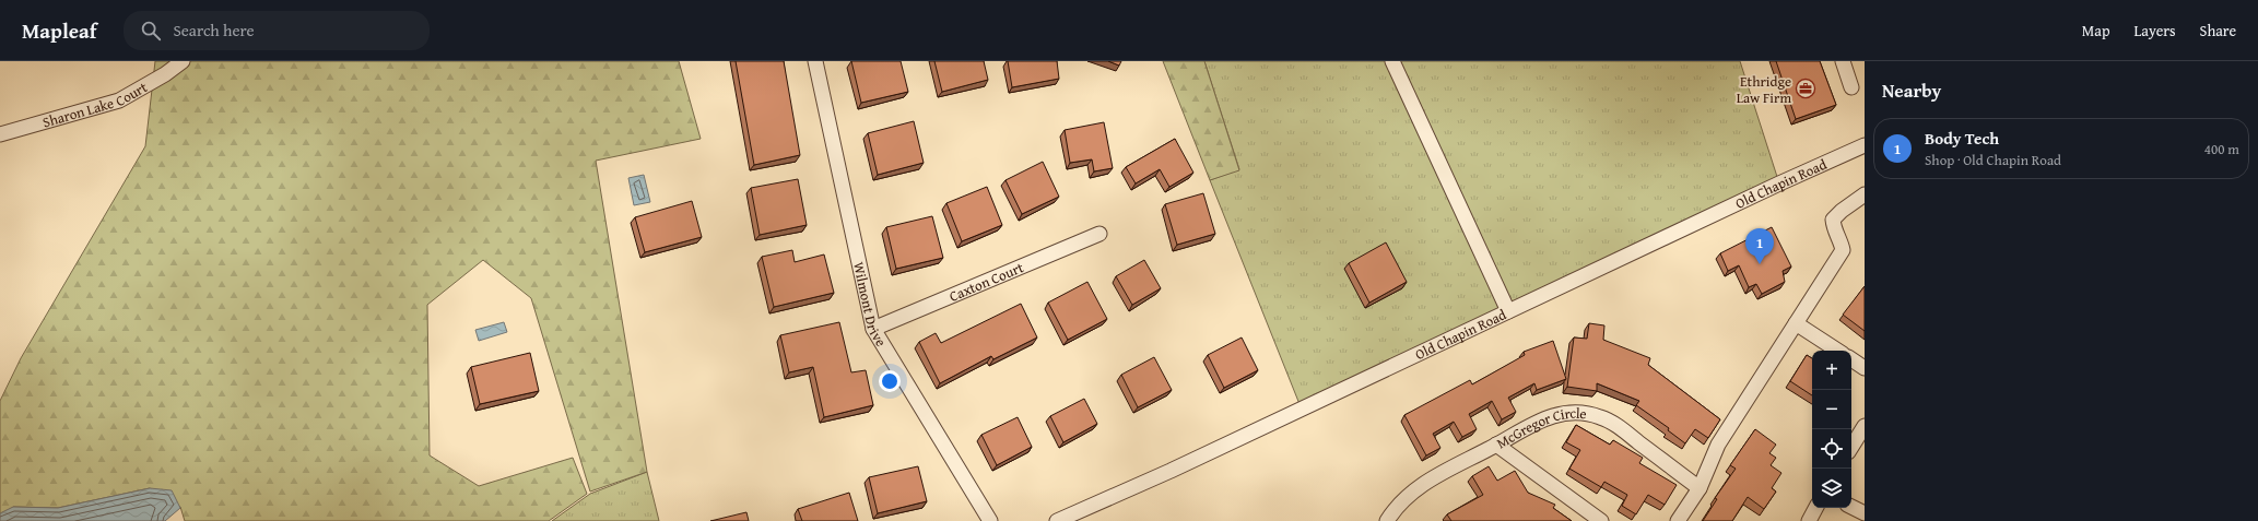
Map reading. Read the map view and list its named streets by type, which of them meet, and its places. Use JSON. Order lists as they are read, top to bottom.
{
  "streets": {
    "street": [
      "Sharon Lake Court",
      "Old Chapin Road",
      "Caxton Court",
      "Wilmont Drive",
      "McGregor Circle"
    ]
  },
  "crossings": [
    ["Caxton Court", "Wilmont Drive"]
  ],
  "places": {
    "office": ["Ethridge Law Firm"]
  },
  "page": {
    "header": "Mapleaf",
    "search": "Search here",
    "nav": ["Map", "Layers", "Share"],
    "heading": "Nearby",
    "list": [
      {
        "mark": "1",
        "name": "Body Tech",
        "note": "Shop · Old Chapin Road",
        "value": "400 m"
      }
    ],
    "pins": "1",
    "map_buttons": ["+", "−"]
  }
}
